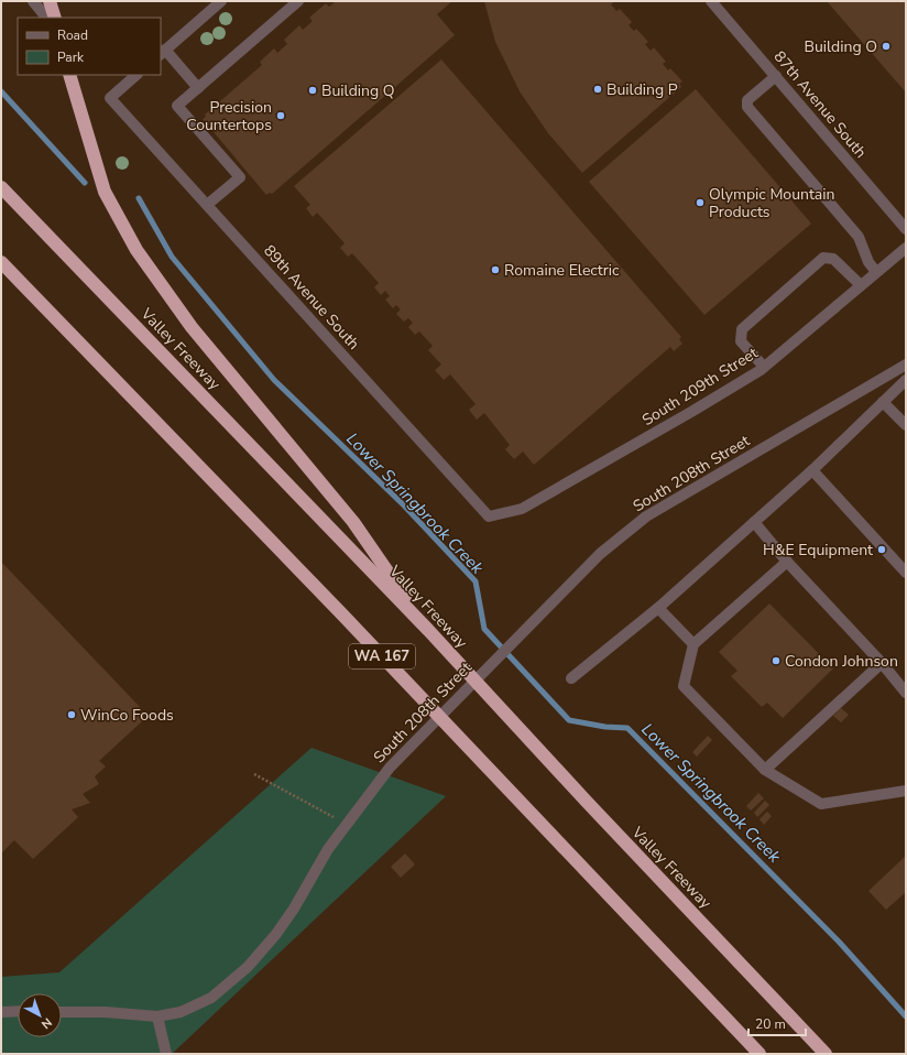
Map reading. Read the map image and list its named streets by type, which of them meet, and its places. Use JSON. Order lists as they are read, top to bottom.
{
  "streets": {
    "highway": ["Valley Freeway", "WA 167"],
    "street": [
      "87th Avenue South",
      "89th Avenue South",
      "South 209th Street",
      "South 208th Street"
    ]
  },
  "crossings": [
    ["89th Avenue South", "South 209th Street"]
  ],
  "water": ["Lower Springbrook Creek"],
  "places": [
    "Building O",
    "Building P",
    "Building Q",
    "Precision Countertops",
    "Olympic Mountain Products",
    "Romaine Electric",
    "H&E Equipment",
    "Condon Johnson",
    "WinCo Foods"
  ],
  "legend": ["Road", "Park"],
  "scale_bar": "20 m",
  "north": "bottom right"
}
